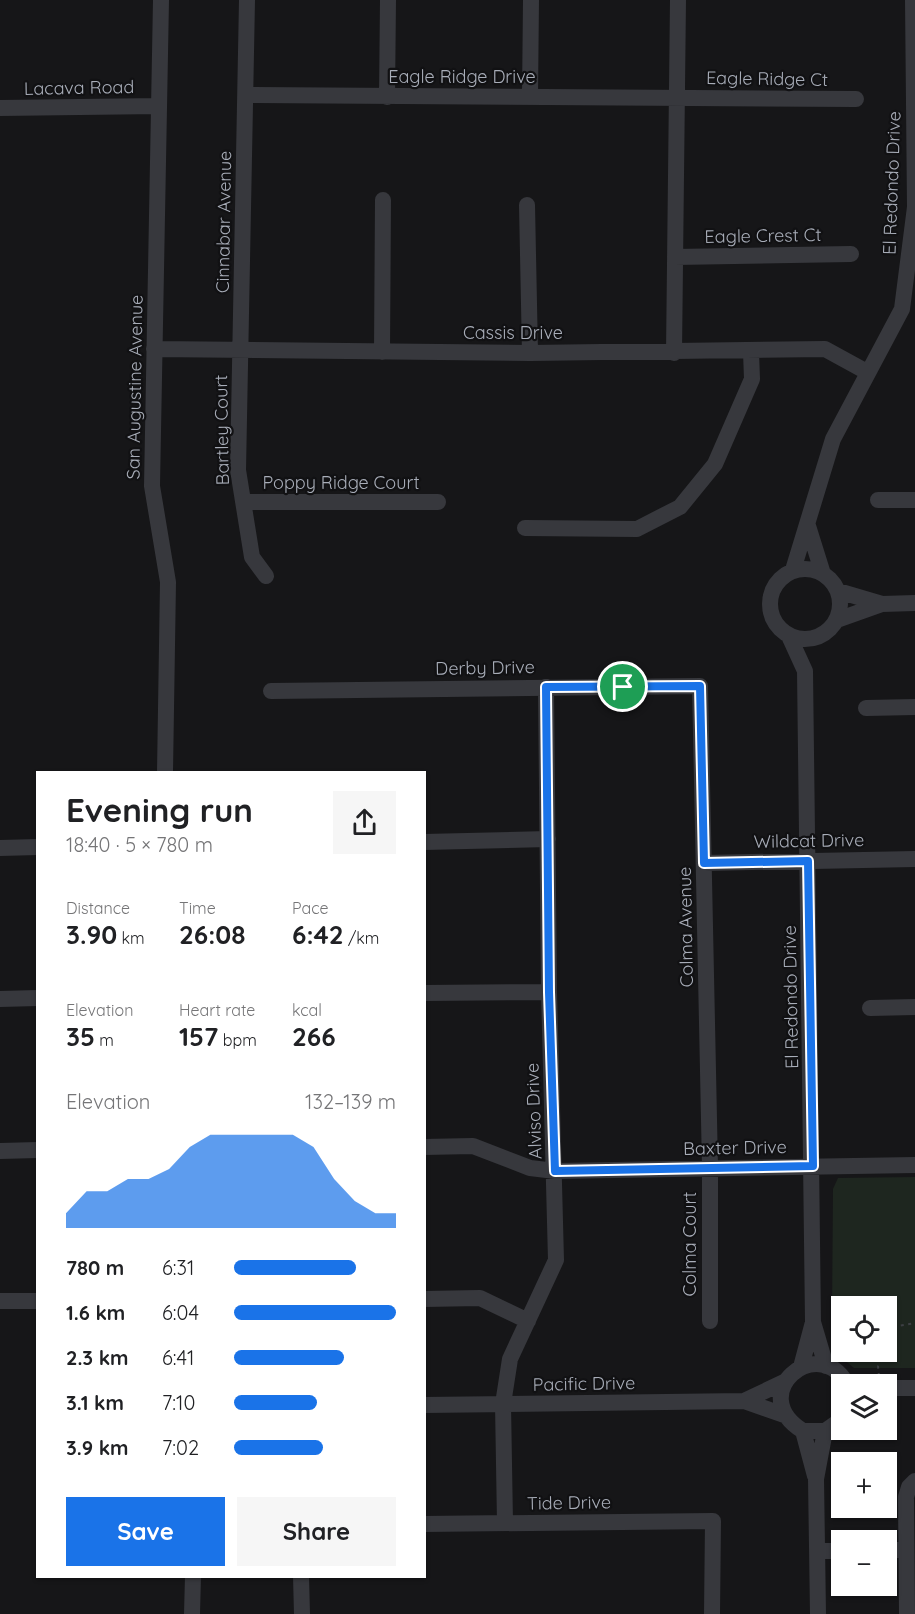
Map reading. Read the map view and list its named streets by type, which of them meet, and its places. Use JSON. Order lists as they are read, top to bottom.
{
  "streets": {
    "street": [
      "Eagle Ridge Drive",
      "Eagle Ridge Ct",
      "Lacava Road",
      "El Redondo Drive",
      "Cinnabar Avenue",
      "Eagle Crest Ct",
      "Cassis Drive",
      "San Augustine Avenue",
      "Bartley Court",
      "Poppy Ridge Court",
      "Derby Drive",
      "Wildcat Drive",
      "Colma Avenue",
      "Alviso Drive",
      "Baxter Drive",
      "Colma Court",
      "Pacific Drive",
      "Tide Drive"
    ]
  },
  "crossings": [
    ["Eagle Ridge Drive", "Eagle Ridge Ct"],
    ["Eagle Ridge Drive", "Cinnabar Avenue"],
    ["Lacava Road", "San Augustine Avenue"],
    ["El Redondo Drive", "Cassis Drive"],
    ["El Redondo Drive", "Wildcat Drive"],
    ["El Redondo Drive", "Baxter Drive"],
    ["El Redondo Drive", "Pacific Drive"],
    ["Cinnabar Avenue", "Cassis Drive"],
    ["Cinnabar Avenue", "Bartley Court"],
    ["Cassis Drive", "San Augustine Avenue"],
    ["Cassis Drive", "Bartley Court"],
    ["Bartley Court", "Poppy Ridge Court"],
    ["Derby Drive", "Colma Avenue"],
    ["Derby Drive", "Alviso Drive"],
    ["Wildcat Drive", "Colma Avenue"],
    ["Colma Avenue", "Baxter Drive"],
    ["Colma Avenue", "Colma Court"],
    ["Alviso Drive", "Baxter Drive"],
    ["Alviso Drive", "Pacific Drive"],
    ["Alviso Drive", "Tide Drive"],
    ["Baxter Drive", "Colma Court"]
  ],
  "page": {
    "heading": ["Evening run", "18:40 · 5 × 780 m"],
    "stats": [
      ["Distance", "3.90 km"],
      ["Time", "26:08"],
      ["Pace", "6:42 /km"],
      ["Elevation", "35 m"],
      ["Heart rate", "157 bpm"],
      ["kcal", "266"]
    ],
    "chart": ["Elevation", "132–139 m"],
    "list": [
      {
        "name": "780 m",
        "note": "6:31"
      },
      {
        "name": "1.6 km",
        "note": "6:04"
      },
      {
        "name": "2.3 km",
        "note": "6:41"
      },
      {
        "name": "3.1 km",
        "note": "7:10"
      },
      {
        "name": "3.9 km",
        "note": "7:02"
      }
    ],
    "map_buttons": ["+", "−"],
    "buttons": ["Save", "Share"]
  }
}
